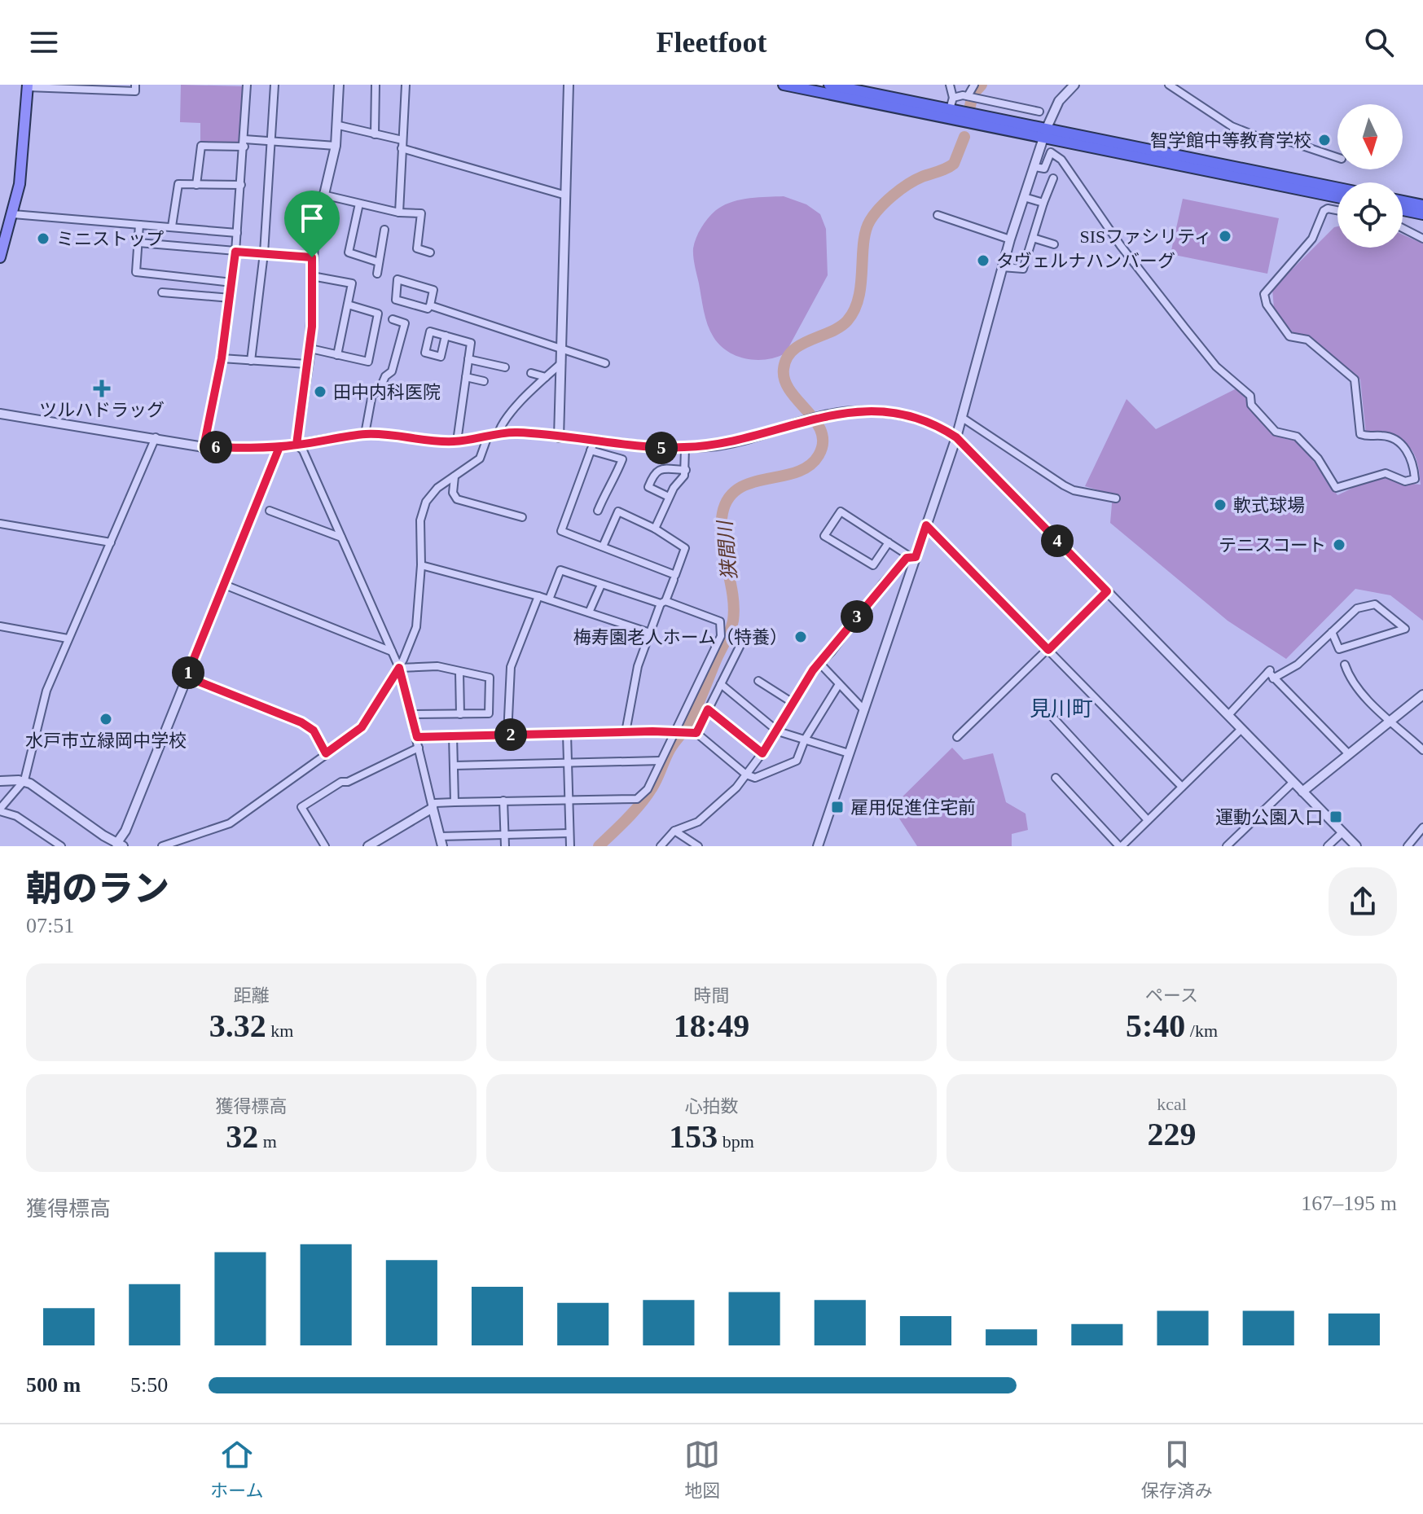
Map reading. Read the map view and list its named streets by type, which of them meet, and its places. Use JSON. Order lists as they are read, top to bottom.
{
  "districts": ["見川町"],
  "water": ["狭間川"],
  "places": {
    "other": [
      "智学館中等教育学校",
      "SISファシリティ",
      "ミニストップ",
      "タヴェルナハンバーグ",
      "田中内科医院",
      "軟式球場",
      "テニスコート",
      "梅寿園老人ホーム（特養）",
      "水戸市立緑岡中学校"
    ],
    "health": ["ツルハドラッグ"],
    "transit": ["雇用促進住宅前", "運動公園入口"]
  },
  "north": "bottom",
  "page": {
    "header": "Fleetfoot",
    "pins": [
      "6",
      "5",
      "4",
      "3",
      "1",
      "2"
    ],
    "heading": ["朝のラン", "07:51"],
    "stats": [
      ["距離", "3.32 km"],
      ["時間", "18:49"],
      ["ペース", "5:40 /km"],
      ["獲得標高", "32 m"],
      ["心拍数", "153 bpm"],
      ["kcal", "229"]
    ],
    "chart": ["獲得標高", "167–195 m"],
    "list": [
      {
        "name": "500 m",
        "note": "5:50"
      }
    ],
    "tabs": ["ホーム", "地図", "保存済み"]
  }
}
